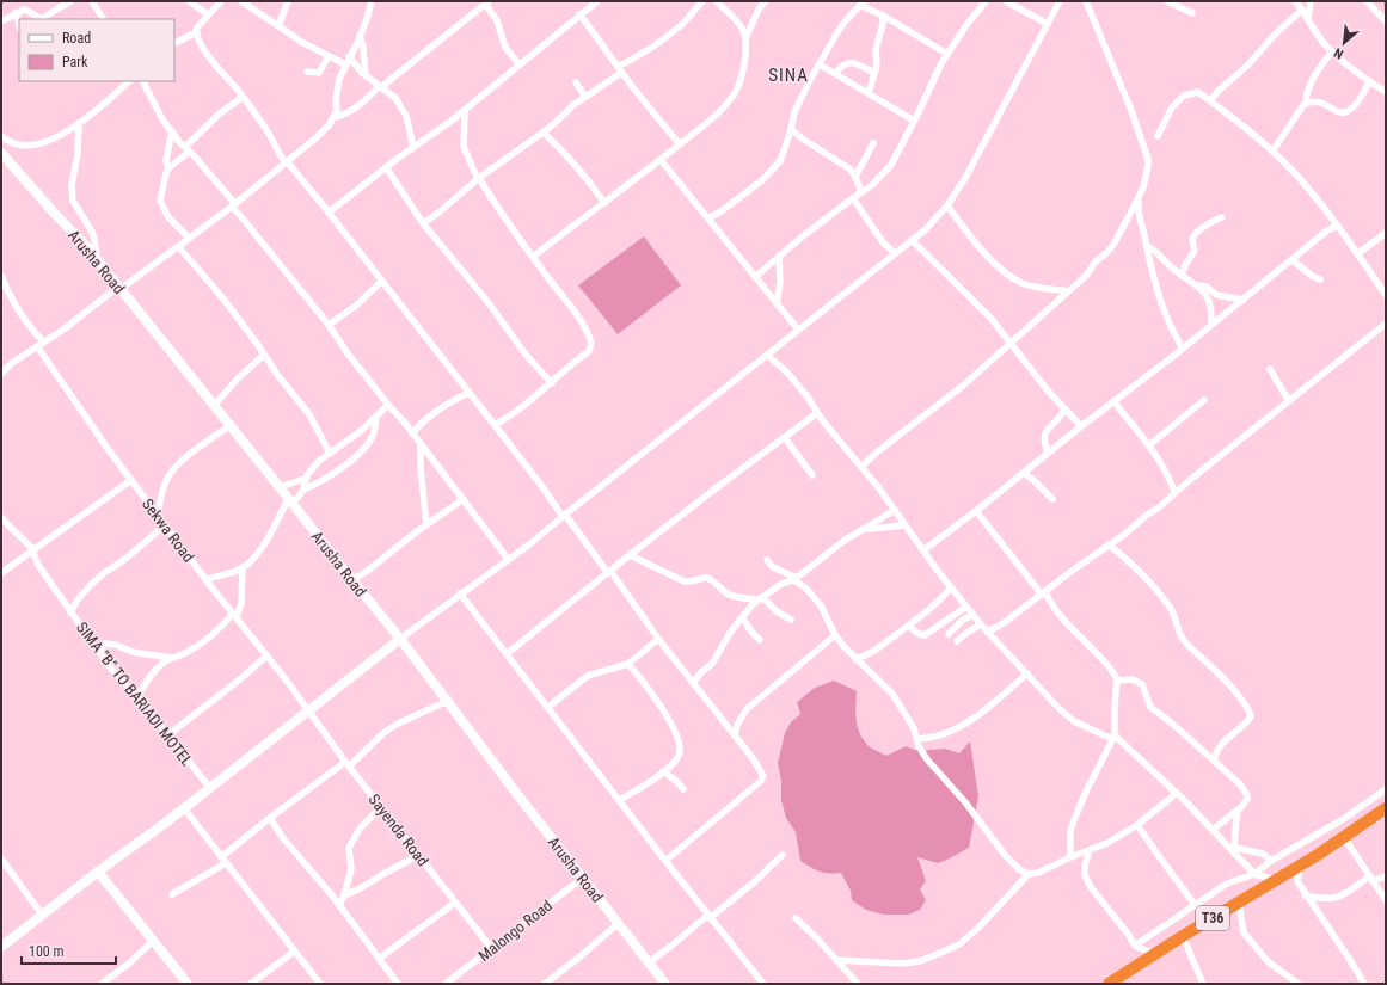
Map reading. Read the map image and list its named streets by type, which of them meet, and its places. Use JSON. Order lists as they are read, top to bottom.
{
  "streets": {
    "highway": ["T36"],
    "main road": ["Arusha Road"],
    "street": [
      "Sekwa Road",
      "SIMA \"B\" TO BARIADI MOTEL",
      "Sayenda Road",
      "Malongo Road"
    ]
  },
  "crossings": [
    ["Arusha Road", "Sekwa Road"],
    ["Arusha Road", "Malongo Road"],
    ["Sekwa Road", "Sayenda Road"],
    ["Sayenda Road", "Malongo Road"]
  ],
  "districts": ["SINA"],
  "legend": ["Road", "Park"],
  "scale_bar": "100 m",
  "north": "bottom left"
}
